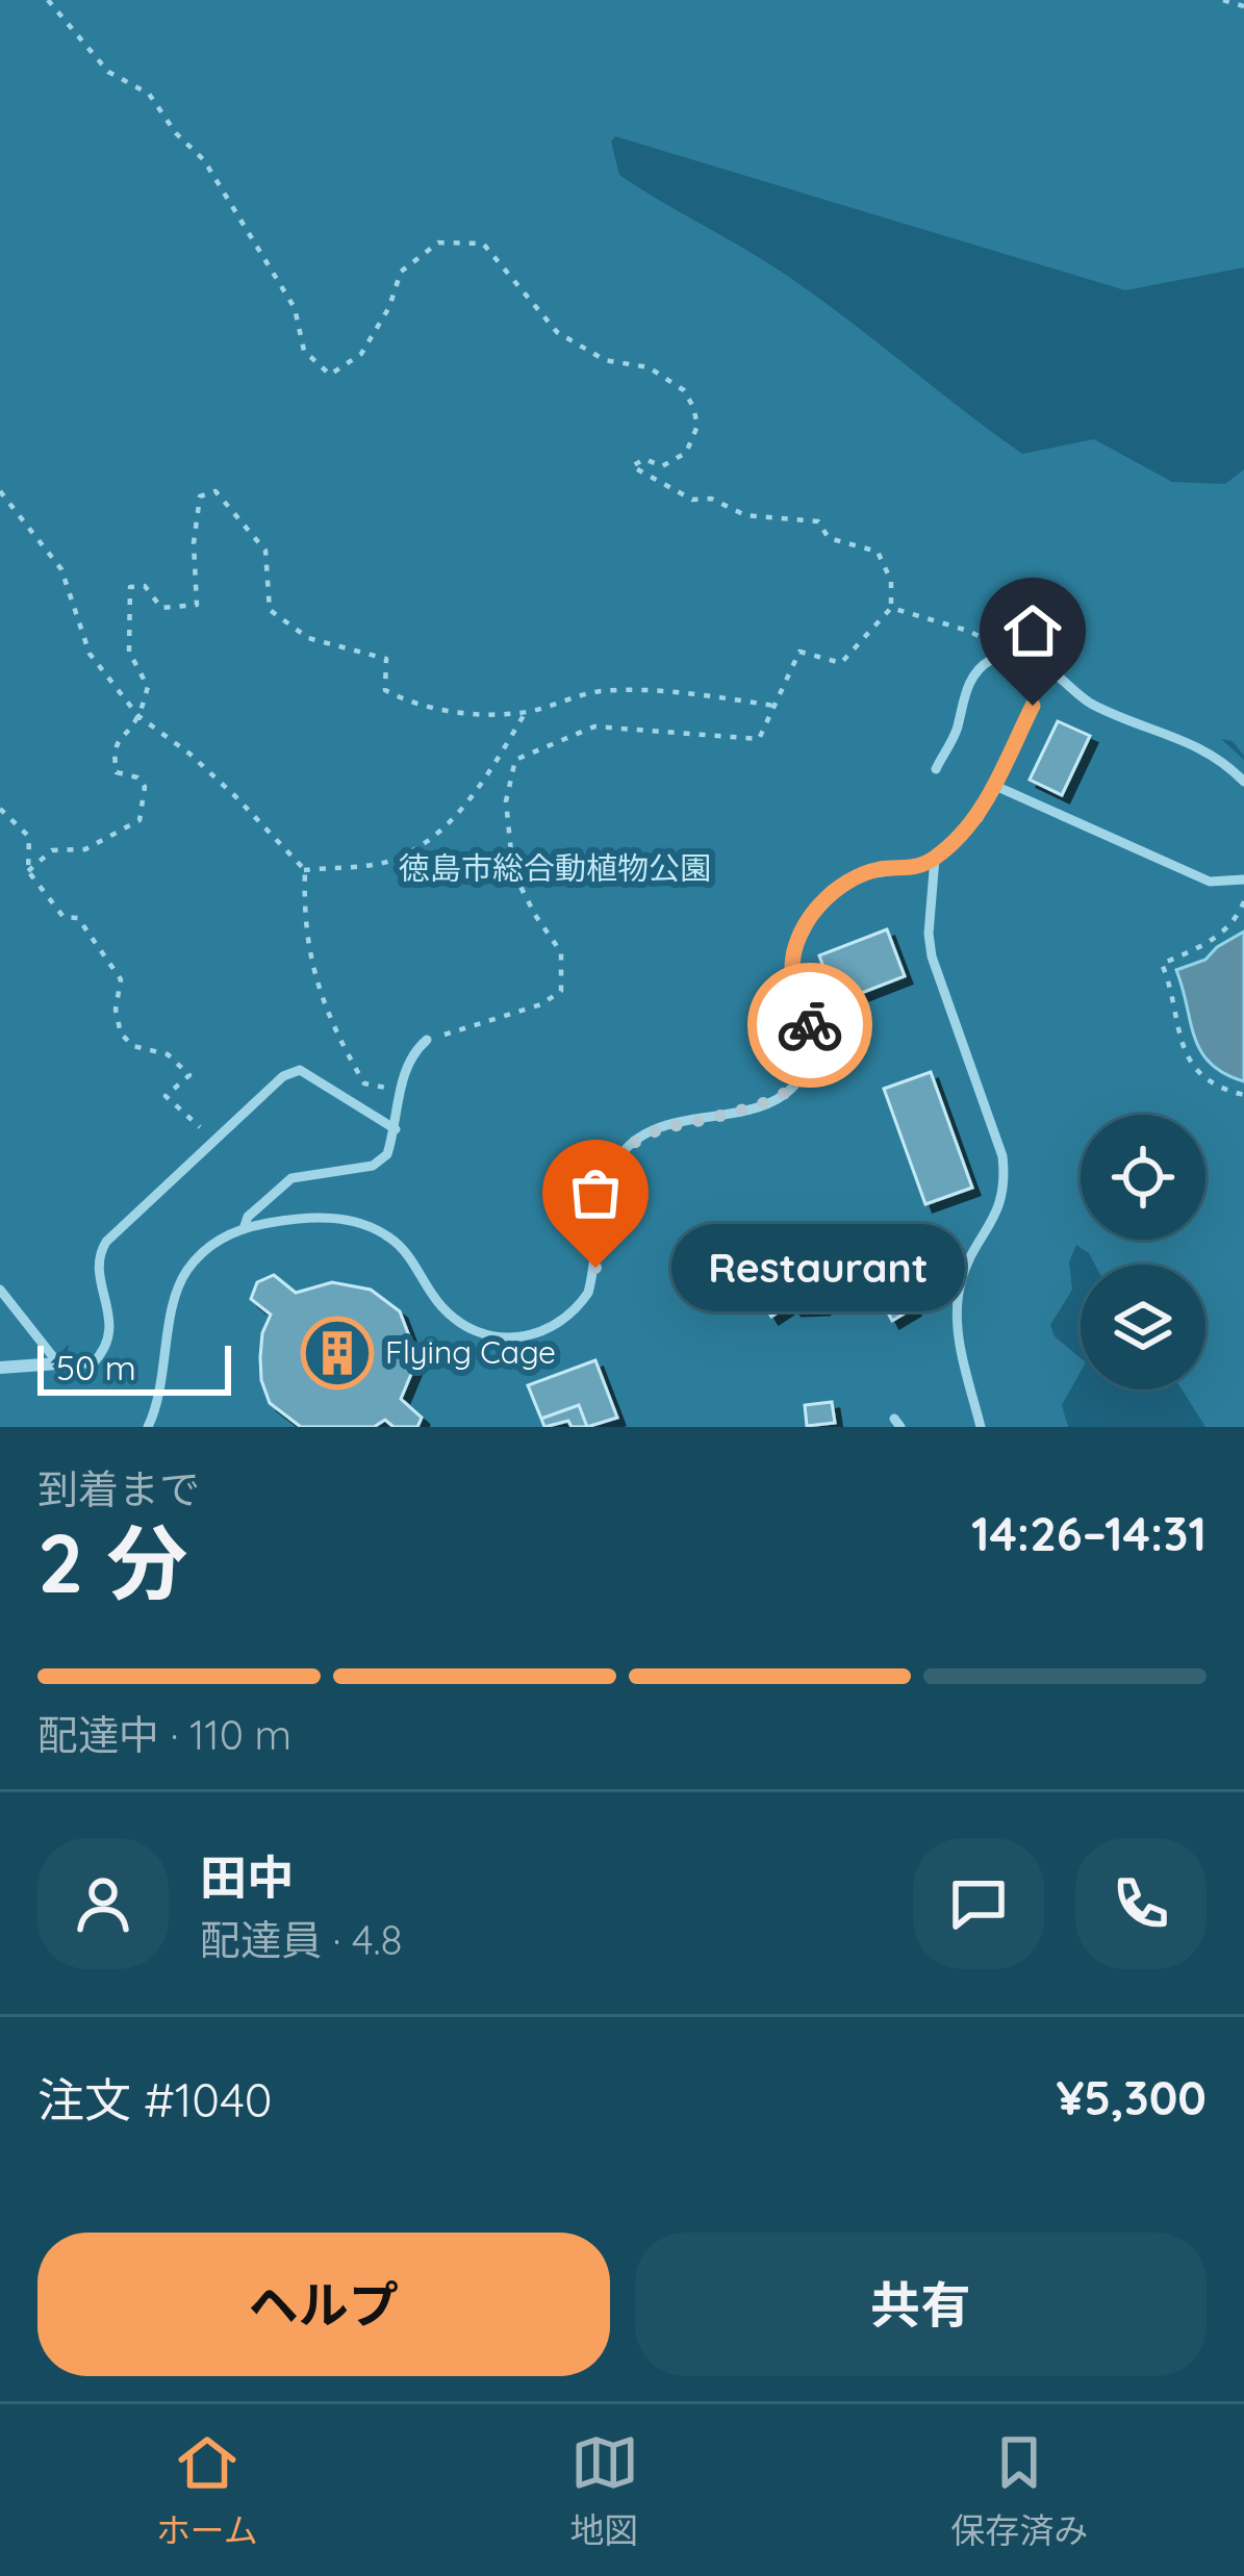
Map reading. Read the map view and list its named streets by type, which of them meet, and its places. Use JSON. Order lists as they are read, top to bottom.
{
  "parks": ["徳島市総合動植物公園"],
  "places": {
    "other": ["Restaurant"],
    "building": ["Flying Cage"]
  },
  "scale_bar": "50 m",
  "page": {
    "bubble": "Restaurant",
    "scale": "50 m",
    "heading": ["2 分", "到着まで", "14:26–14:31"],
    "panel": [
      "田中",
      "配達員 · 4.8",
      "注文 #1040",
      "¥5,300"
    ],
    "bar": "配達中 · 110 m",
    "buttons": ["ヘルプ", "共有"],
    "tabs": ["ホーム", "地図", "保存済み"]
  }
}
